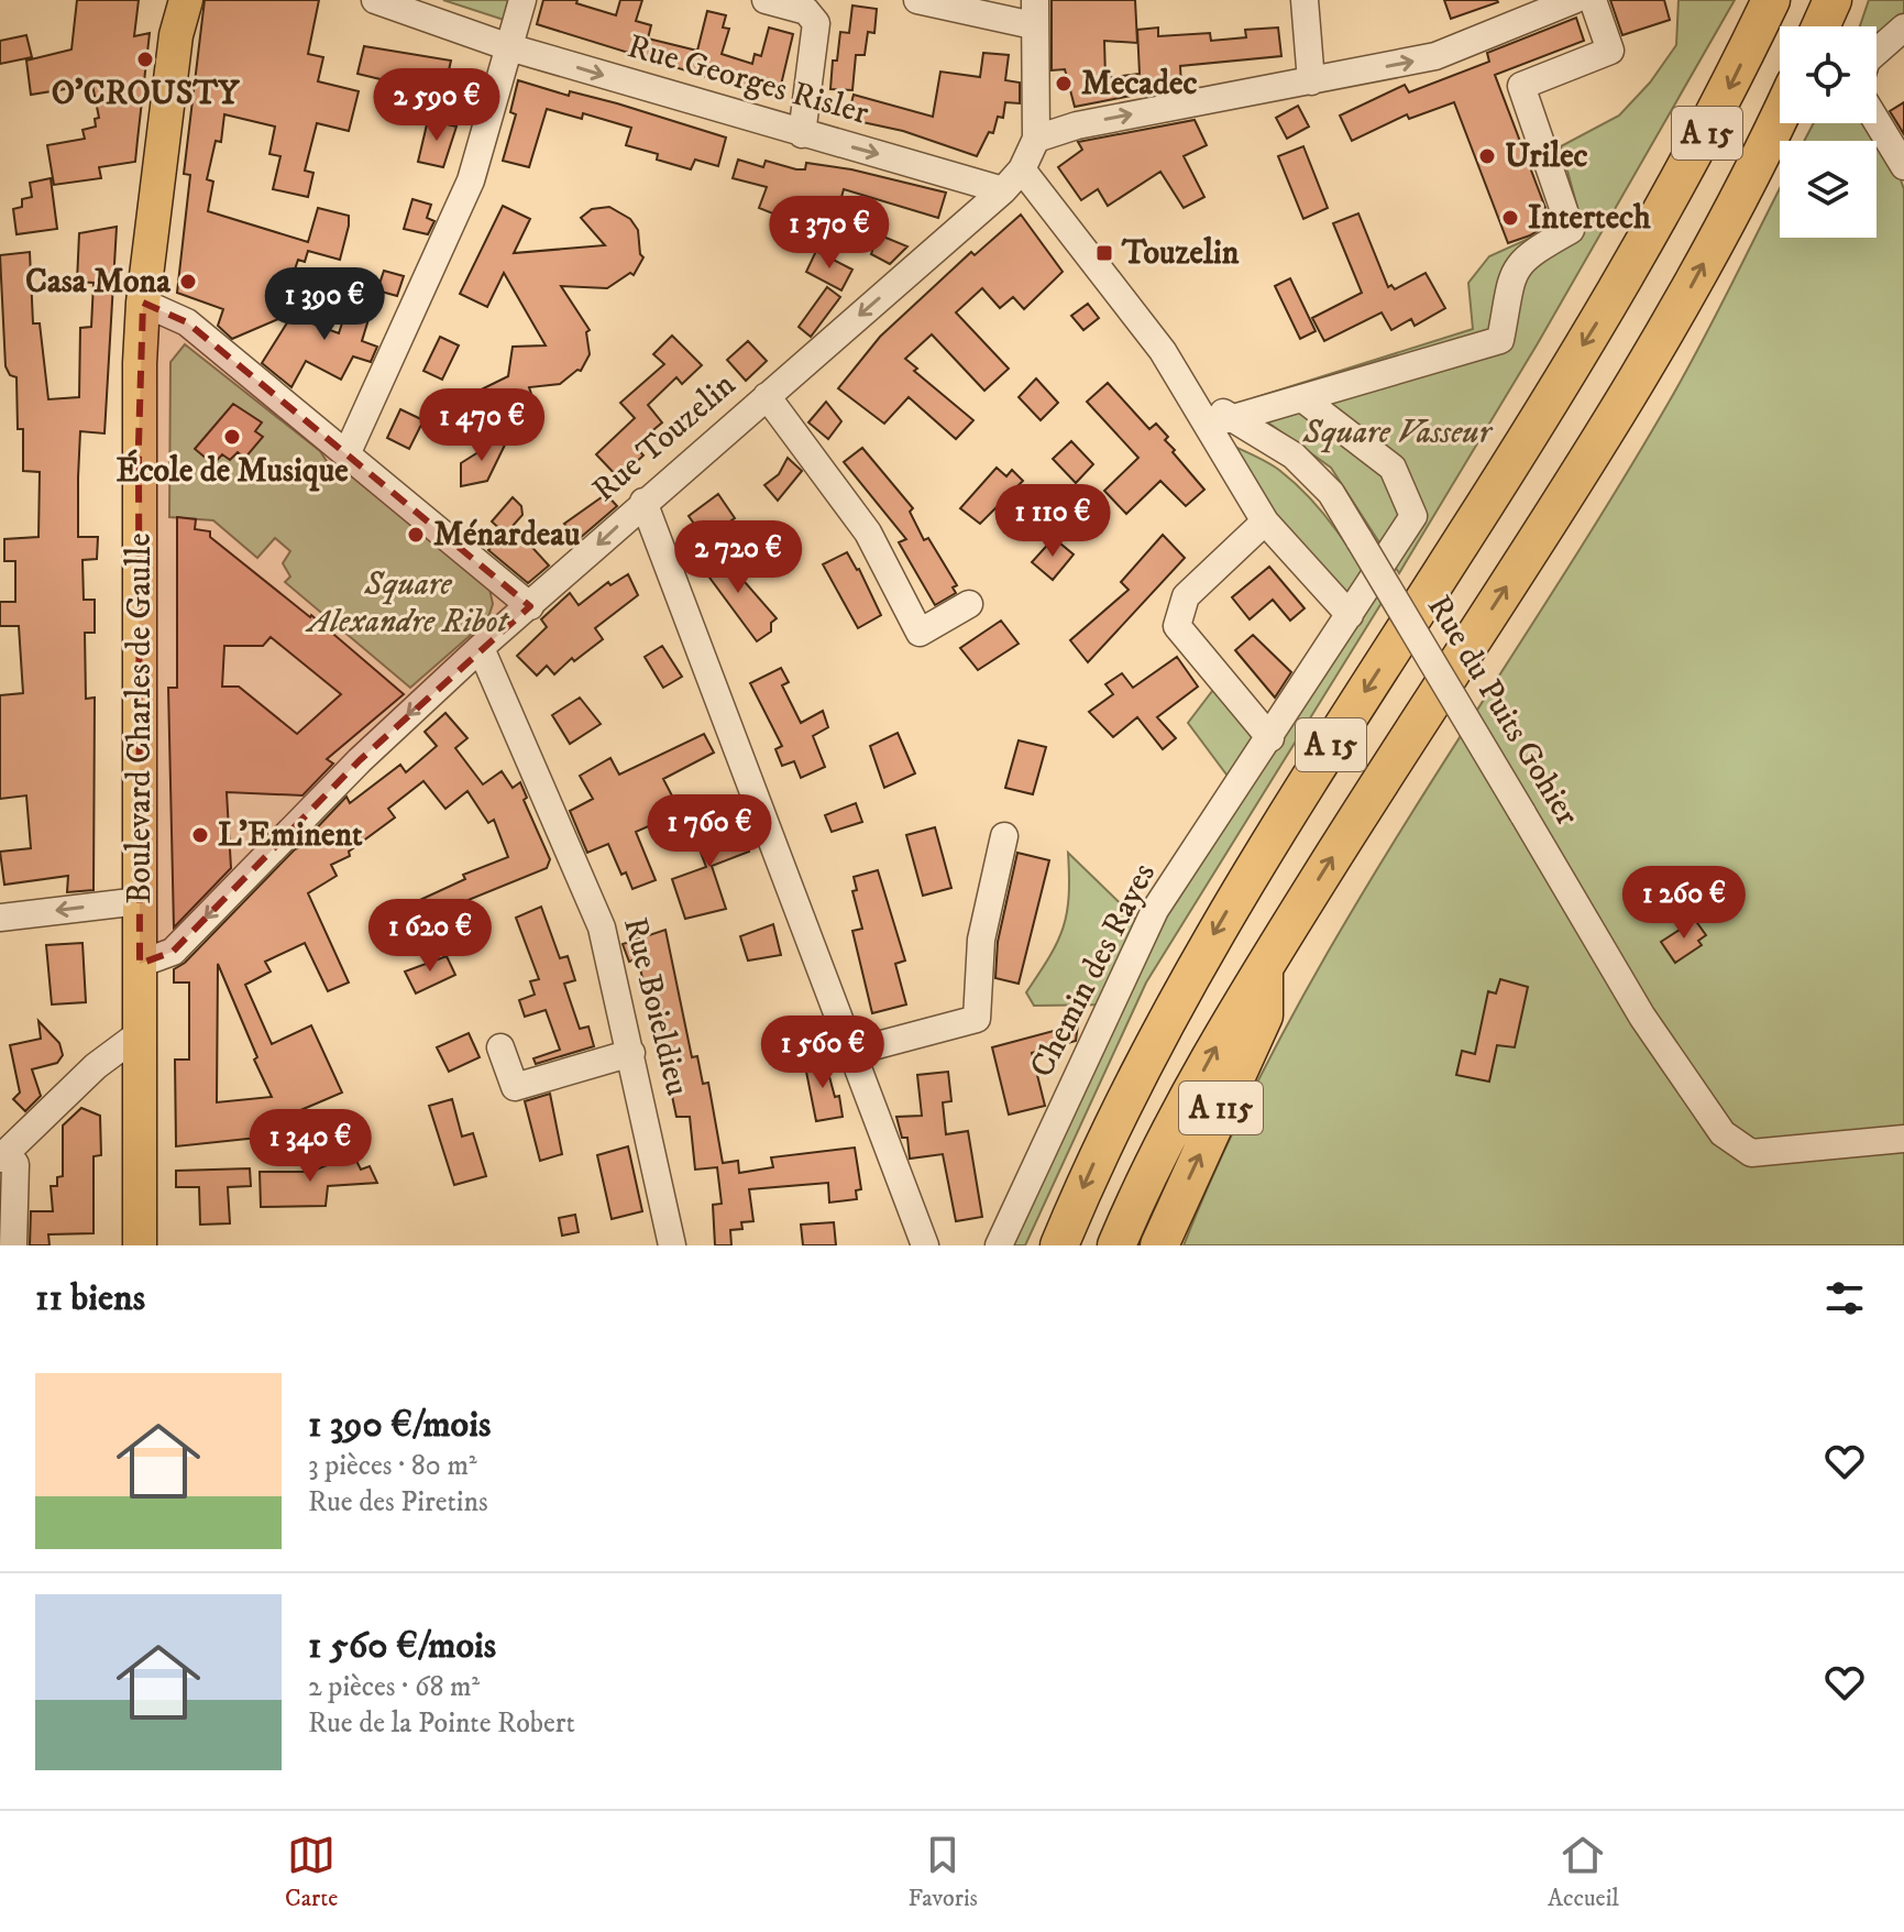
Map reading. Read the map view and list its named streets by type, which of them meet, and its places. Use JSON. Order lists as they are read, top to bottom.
{
  "streets": {
    "highway": ["A 15", "A 115"],
    "main road": ["Boulevard Charles de Gaulle"],
    "street": [
      "Rue Georges Risler",
      "Rue Touzelin",
      "Rue du Puits Gohier",
      "Chemin des Rayes",
      "Rue Boieldieu"
    ]
  },
  "crossings": [
    ["Rue Georges Risler", "Rue Touzelin"],
    ["A 15", "A 115"],
    ["Rue Touzelin", "Rue du Puits Gohier"],
    ["Rue Touzelin", "Boulevard Charles de Gaulle"],
    ["Rue Touzelin", "Rue Boieldieu"],
    ["Rue du Puits Gohier", "Chemin des Rayes"]
  ],
  "one_way": ["Rue Georges Risler", "Rue Touzelin"],
  "parks": ["Square Vasseur", "Square Alexandre Ribot"],
  "places": {
    "other": [
      "O'CROUSTY",
      "Mecadec",
      "Urilec",
      "Intertech",
      "Casa Mona",
      "École de Musique",
      "Ménardeau",
      "L'Eminent"
    ],
    "transit": ["Touzelin"]
  },
  "page": {
    "price": [
      "2 590 €",
      "1 370 €",
      "1 390 €",
      "1 470 €",
      "1 110 €",
      "2 720 €",
      "1 760 €",
      "1 260 €",
      "1 620 €",
      "1 560 €",
      "1 340 €"
    ],
    "heading": "11 biens",
    "list": [
      {
        "name": "1 390 €/mois",
        "note": "3 pièces · 80 m² · Rue des Piretins"
      },
      {
        "name": "1 560 €/mois",
        "note": "2 pièces · 68 m² · Rue de la Pointe Robert"
      }
    ],
    "tabs": ["Carte", "Favoris", "Accueil"]
  }
}
